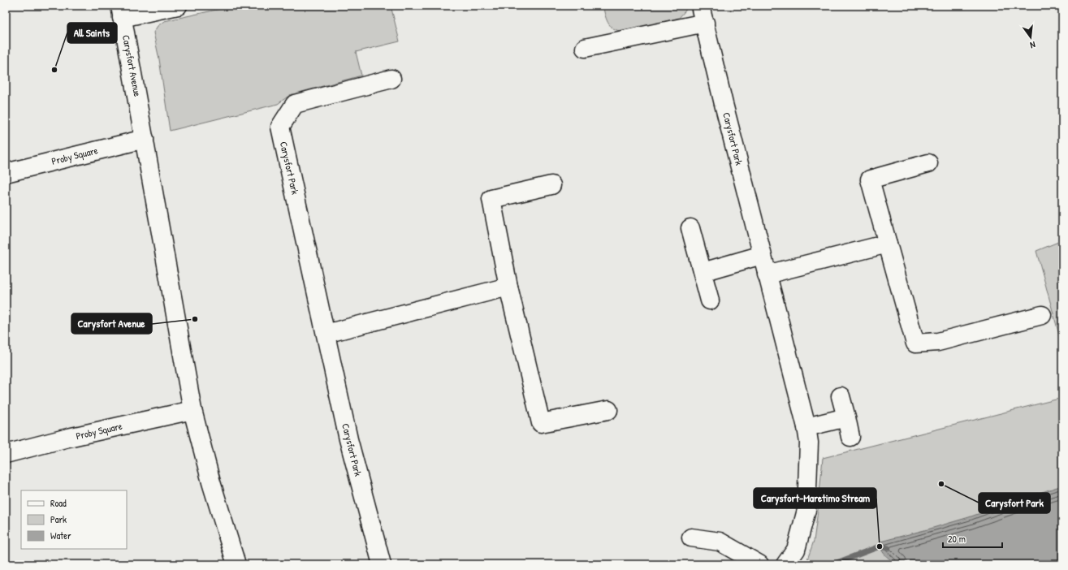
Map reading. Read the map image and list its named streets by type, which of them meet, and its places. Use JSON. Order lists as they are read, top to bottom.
{
  "streets": {
    "street": ["Carysfort Avenue", "Carysfort Park", "Proby Square"]
  },
  "crossings": [
    ["Carysfort Avenue", "Proby Square"]
  ],
  "places": [
    "All Saints",
    "Carysfort Avenue",
    "Carysfort Park",
    "Carysfort-Maretimo Stream"
  ],
  "legend": ["Road", "Park", "Water"],
  "scale_bar": "20 m",
  "north": "bottom"
}
